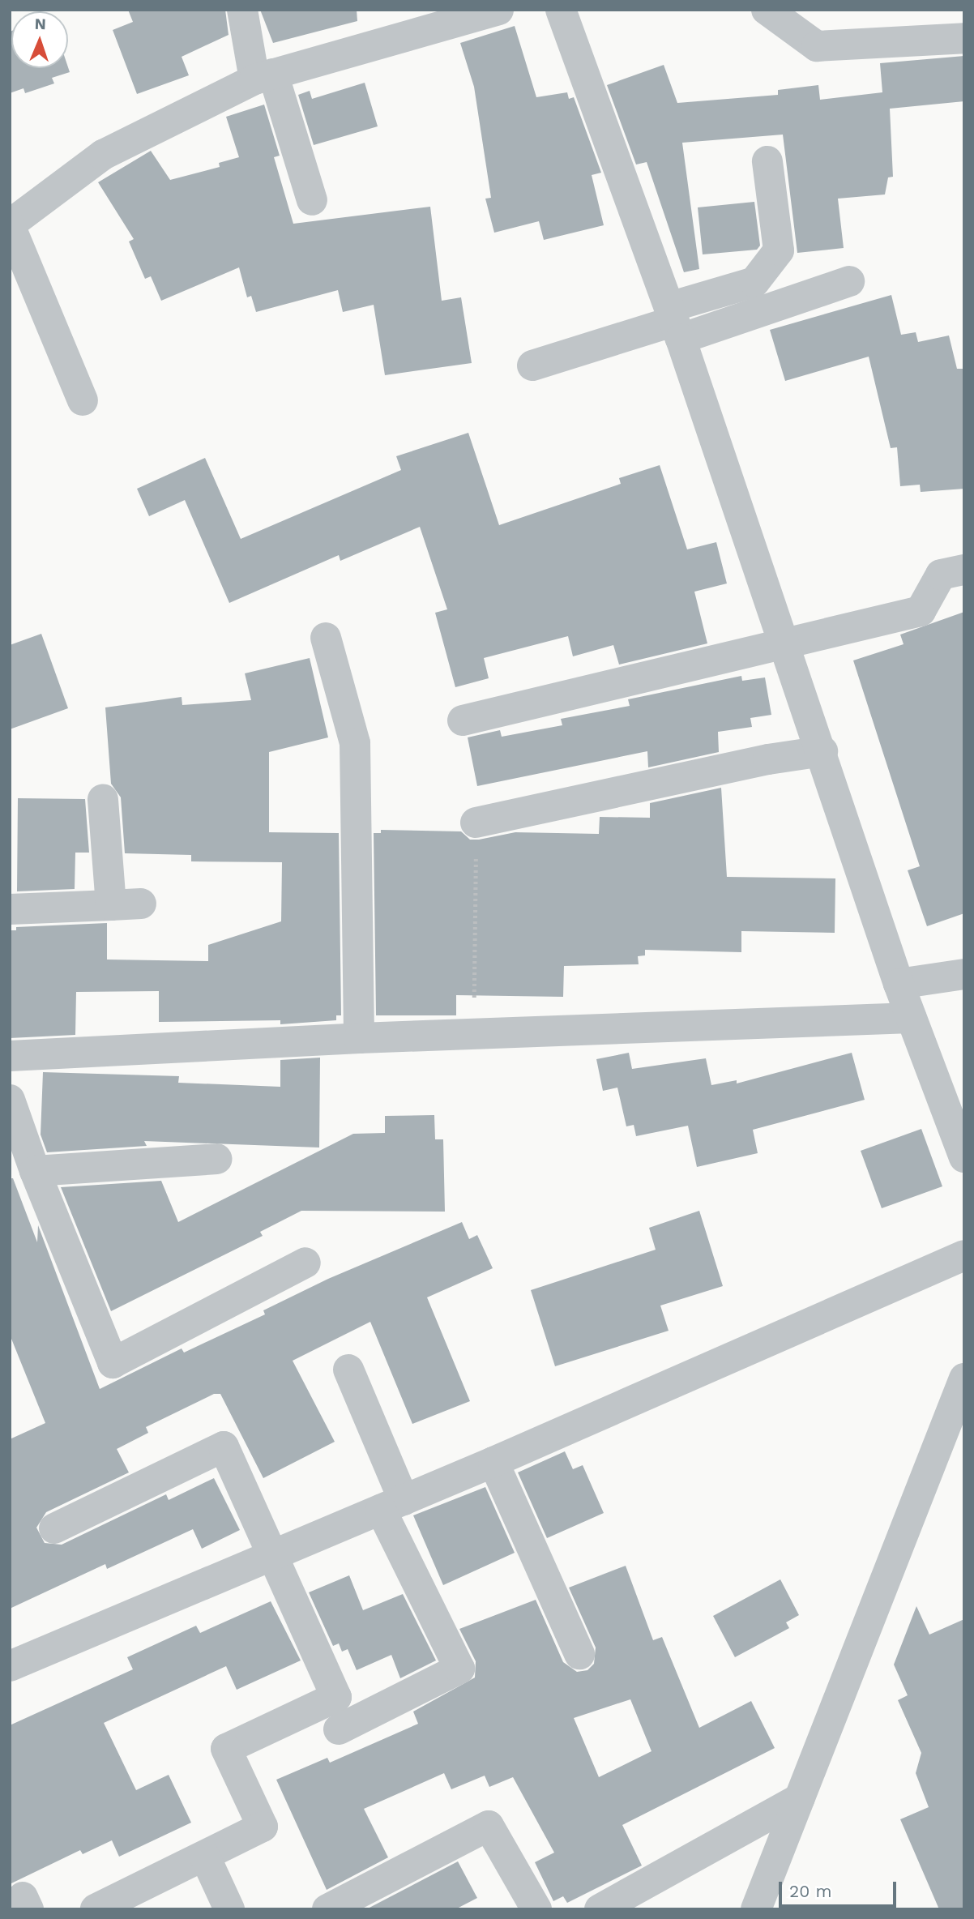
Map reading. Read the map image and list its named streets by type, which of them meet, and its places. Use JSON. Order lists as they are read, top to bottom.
{
  "scale_bar": "20 m",
  "north": "top"
}
